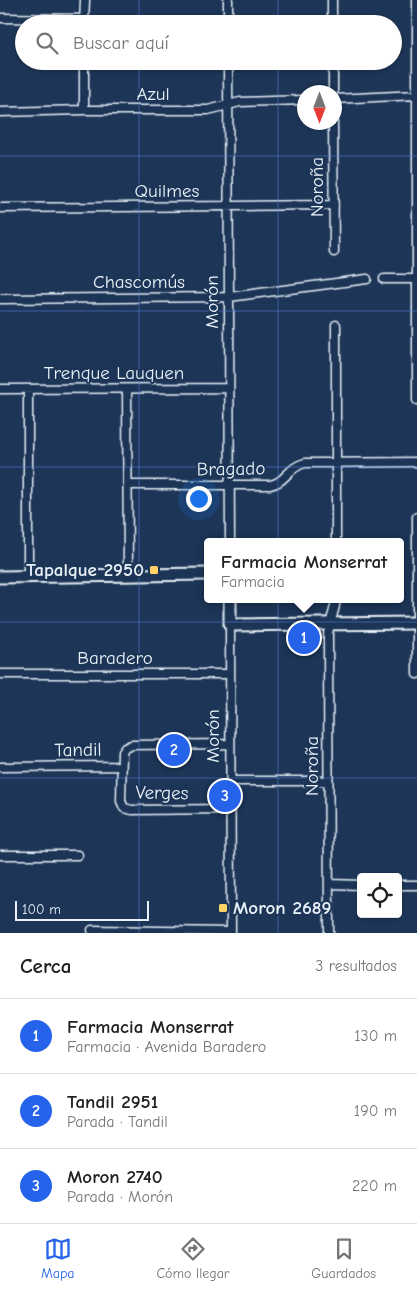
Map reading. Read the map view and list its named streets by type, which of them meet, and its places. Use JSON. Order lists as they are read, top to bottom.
{
  "streets": {
    "main road": ["Morón"],
    "street": [
      "Azul",
      "Noroña",
      "Quilmes",
      "Chascomús",
      "Trenque Lauquen",
      "Bragado",
      "Baradero",
      "Tandil",
      "Verges"
    ]
  },
  "crossings": [
    ["Azul", "Morón"],
    ["Noroña", "Quilmes"],
    ["Quilmes", "Morón"],
    ["Chascomús", "Morón"],
    ["Morón", "Trenque Lauquen"],
    ["Morón", "Bragado"],
    ["Morón", "Baradero"],
    ["Morón", "Tandil"],
    ["Morón", "Verges"],
    ["Tandil", "Verges"]
  ],
  "places": {
    "transit": ["Tapalque 2950", "Moron 2689"]
  },
  "scale_bar": "100 m",
  "north": "bottom",
  "page": {
    "search": "Buscar aquí",
    "popup": ["Farmacia Monserrat", "Farmacia"],
    "pins": ["1", "2", "3"],
    "scale": "100 m",
    "heading": ["Cerca", "3 resultados"],
    "list": [
      {
        "mark": "1",
        "name": "Farmacia Monserrat",
        "note": "Farmacia · Avenida Baradero",
        "value": "130 m"
      },
      {
        "mark": "2",
        "name": "Tandil 2951",
        "note": "Parada · Tandil",
        "value": "190 m"
      },
      {
        "mark": "3",
        "name": "Moron 2740",
        "note": "Parada · Morón",
        "value": "220 m"
      }
    ],
    "nav": ["Mapa", "Cómo llegar", "Guardados"]
  }
}
